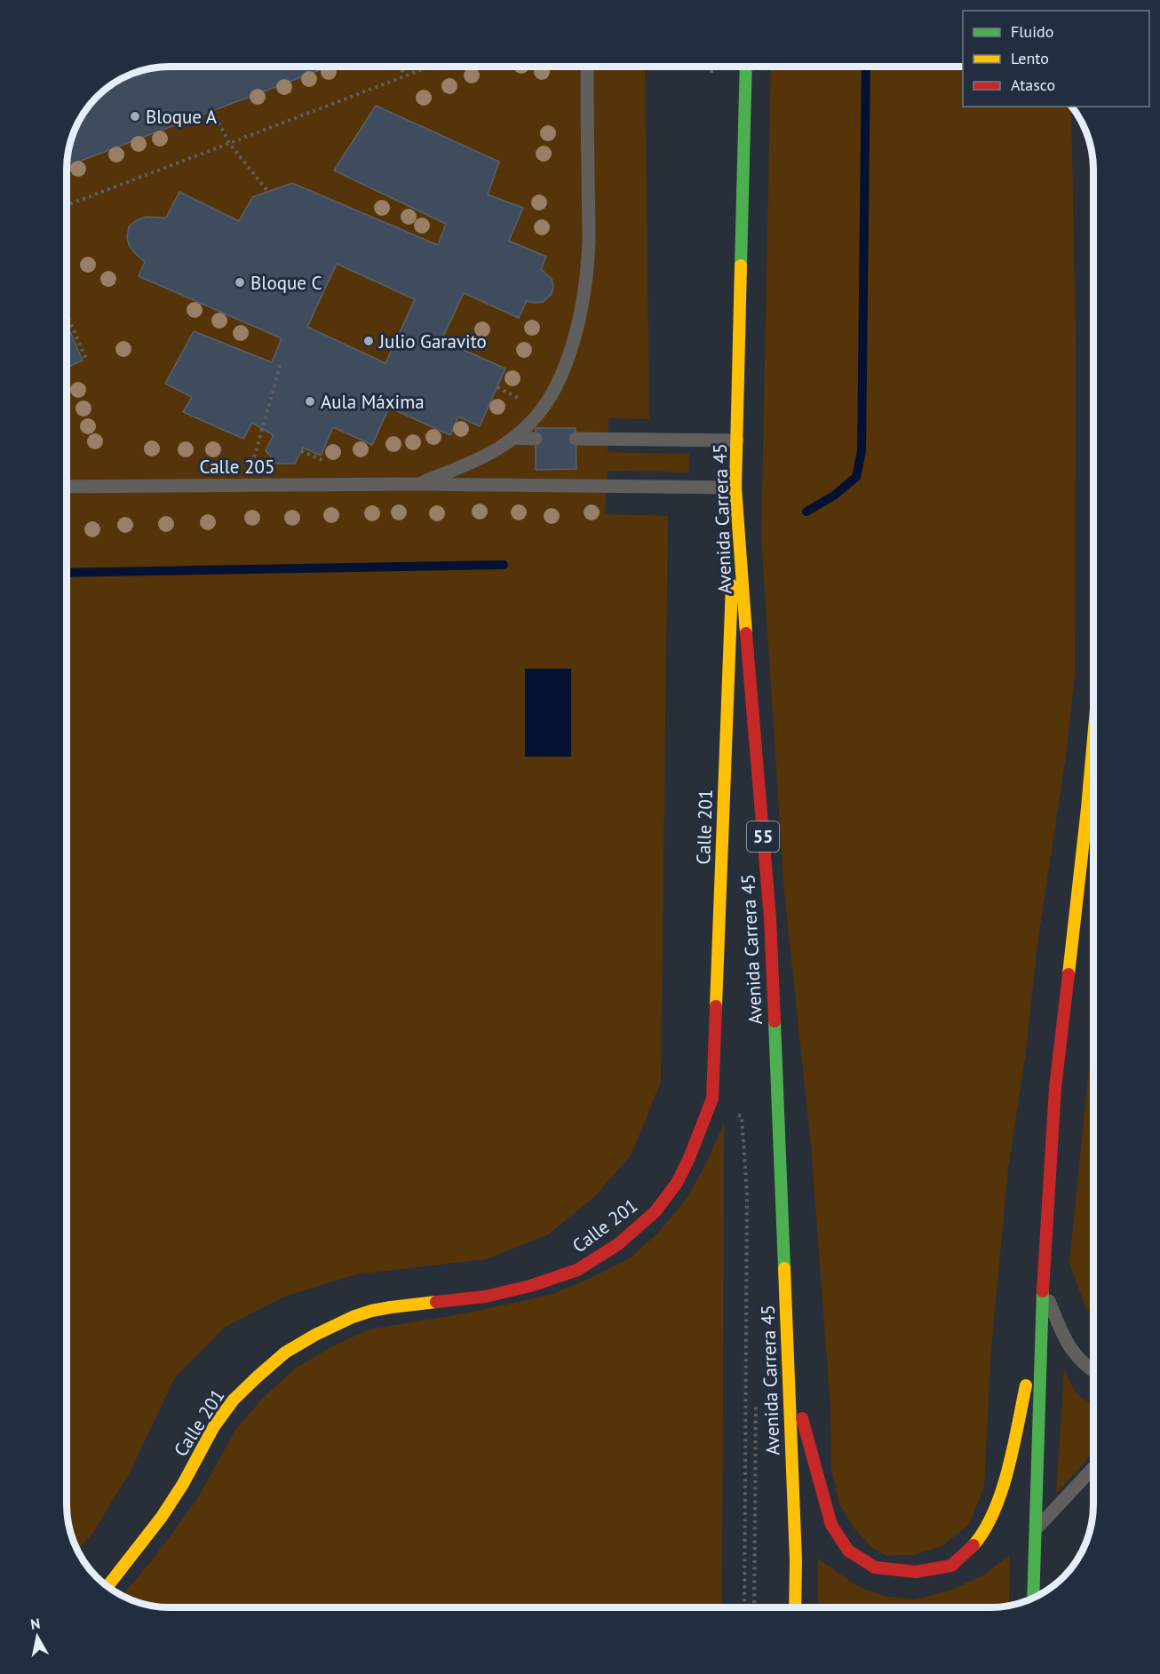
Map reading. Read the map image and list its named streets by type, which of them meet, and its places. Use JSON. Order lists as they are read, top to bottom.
{
  "streets": {
    "main road": ["Avenida Carrera 45", "Calle 201", "55"],
    "lane": ["Calle 205"]
  },
  "crossings": [
    ["Calle 205", "Avenida Carrera 45"],
    ["Calle 205", "Calle 201"],
    ["Avenida Carrera 45", "Calle 201"]
  ],
  "places": [
    "Bloque A",
    "Bloque C",
    "Julio Garavito",
    "Aula Máxima"
  ],
  "legend": ["Fluido", "Lento", "Atasco"],
  "north": "top"
}
